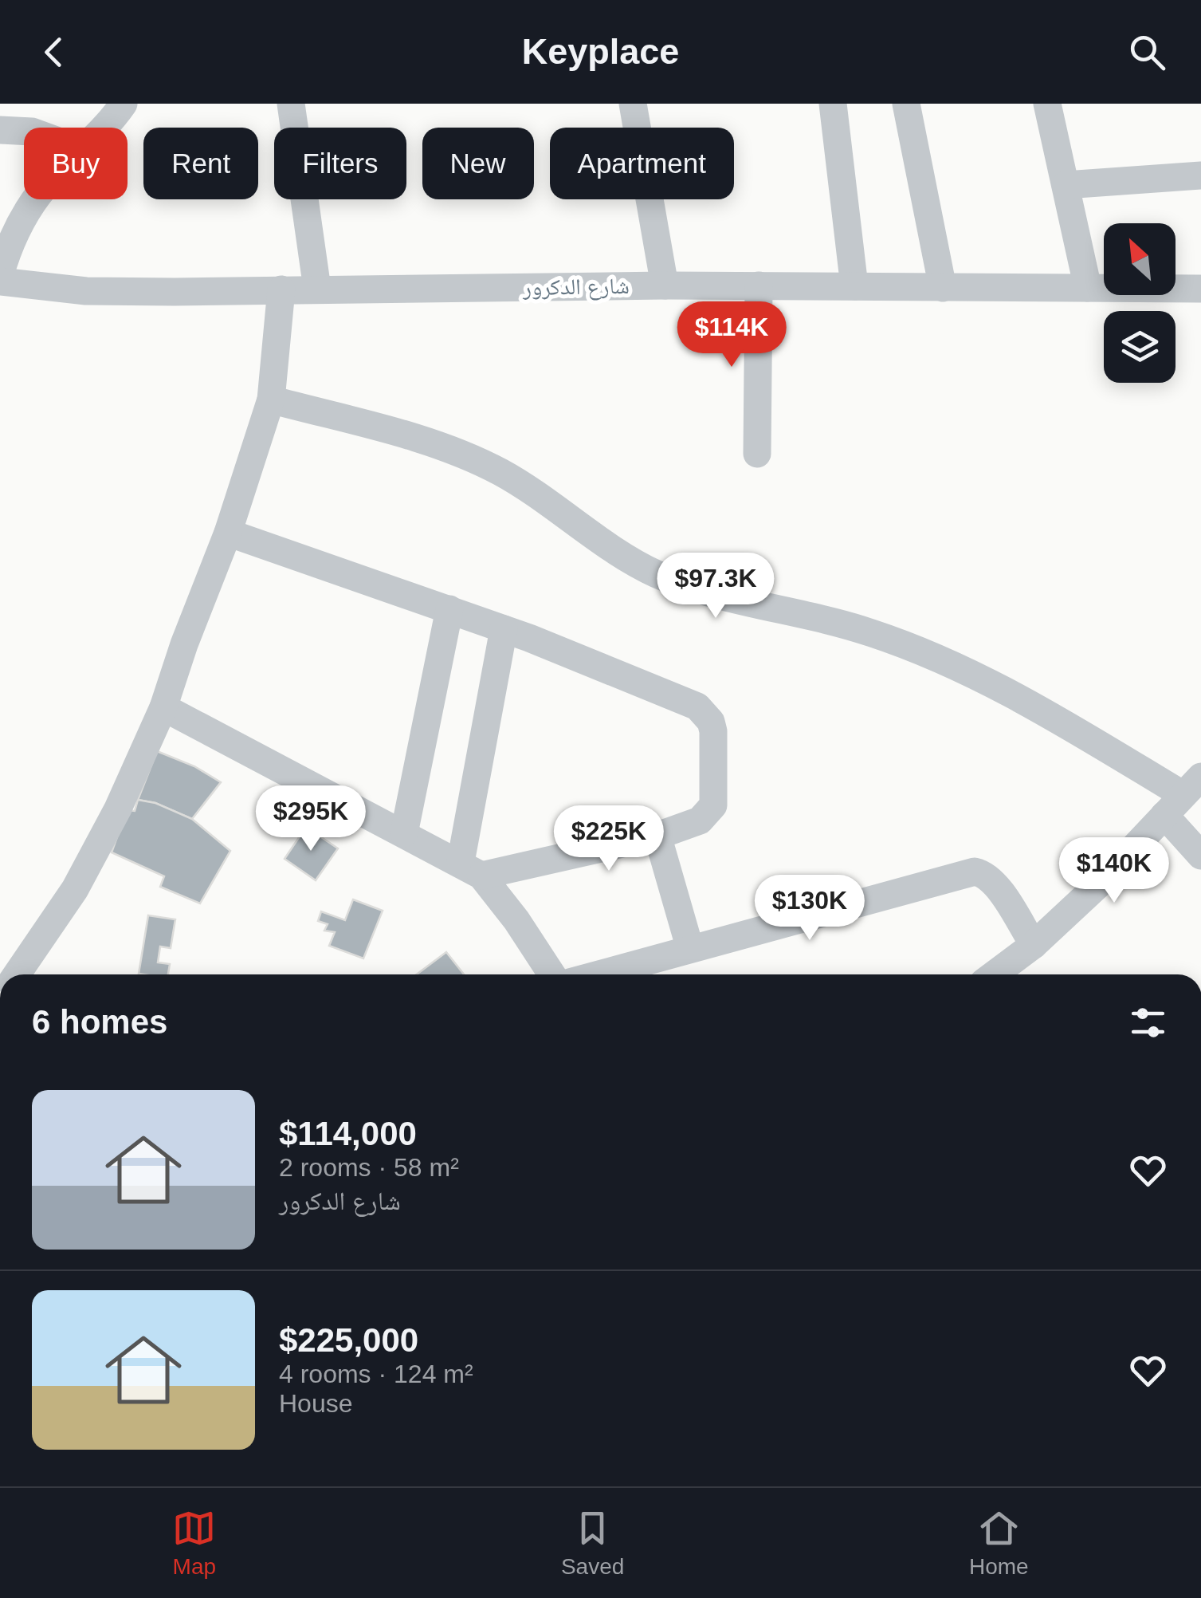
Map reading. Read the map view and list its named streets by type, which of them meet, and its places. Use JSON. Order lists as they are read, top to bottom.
{
  "streets": {
    "street": ["شارع الدكرور"]
  },
  "north": "top left",
  "page": {
    "header": "Keyplace",
    "chip": [
      "Buy",
      "Rent",
      "Filters",
      "New",
      "Apartment"
    ],
    "price": [
      "$114K",
      "$97.3K",
      "$295K",
      "$225K",
      "$140K",
      "$130K"
    ],
    "heading": "6 homes",
    "list": [
      {
        "name": "$114,000",
        "note": "2 rooms · 58 m² · شارع الدكرور"
      },
      {
        "name": "$225,000",
        "note": "4 rooms · 124 m² · House"
      }
    ],
    "tabs": ["Map", "Saved", "Home"]
  }
}
